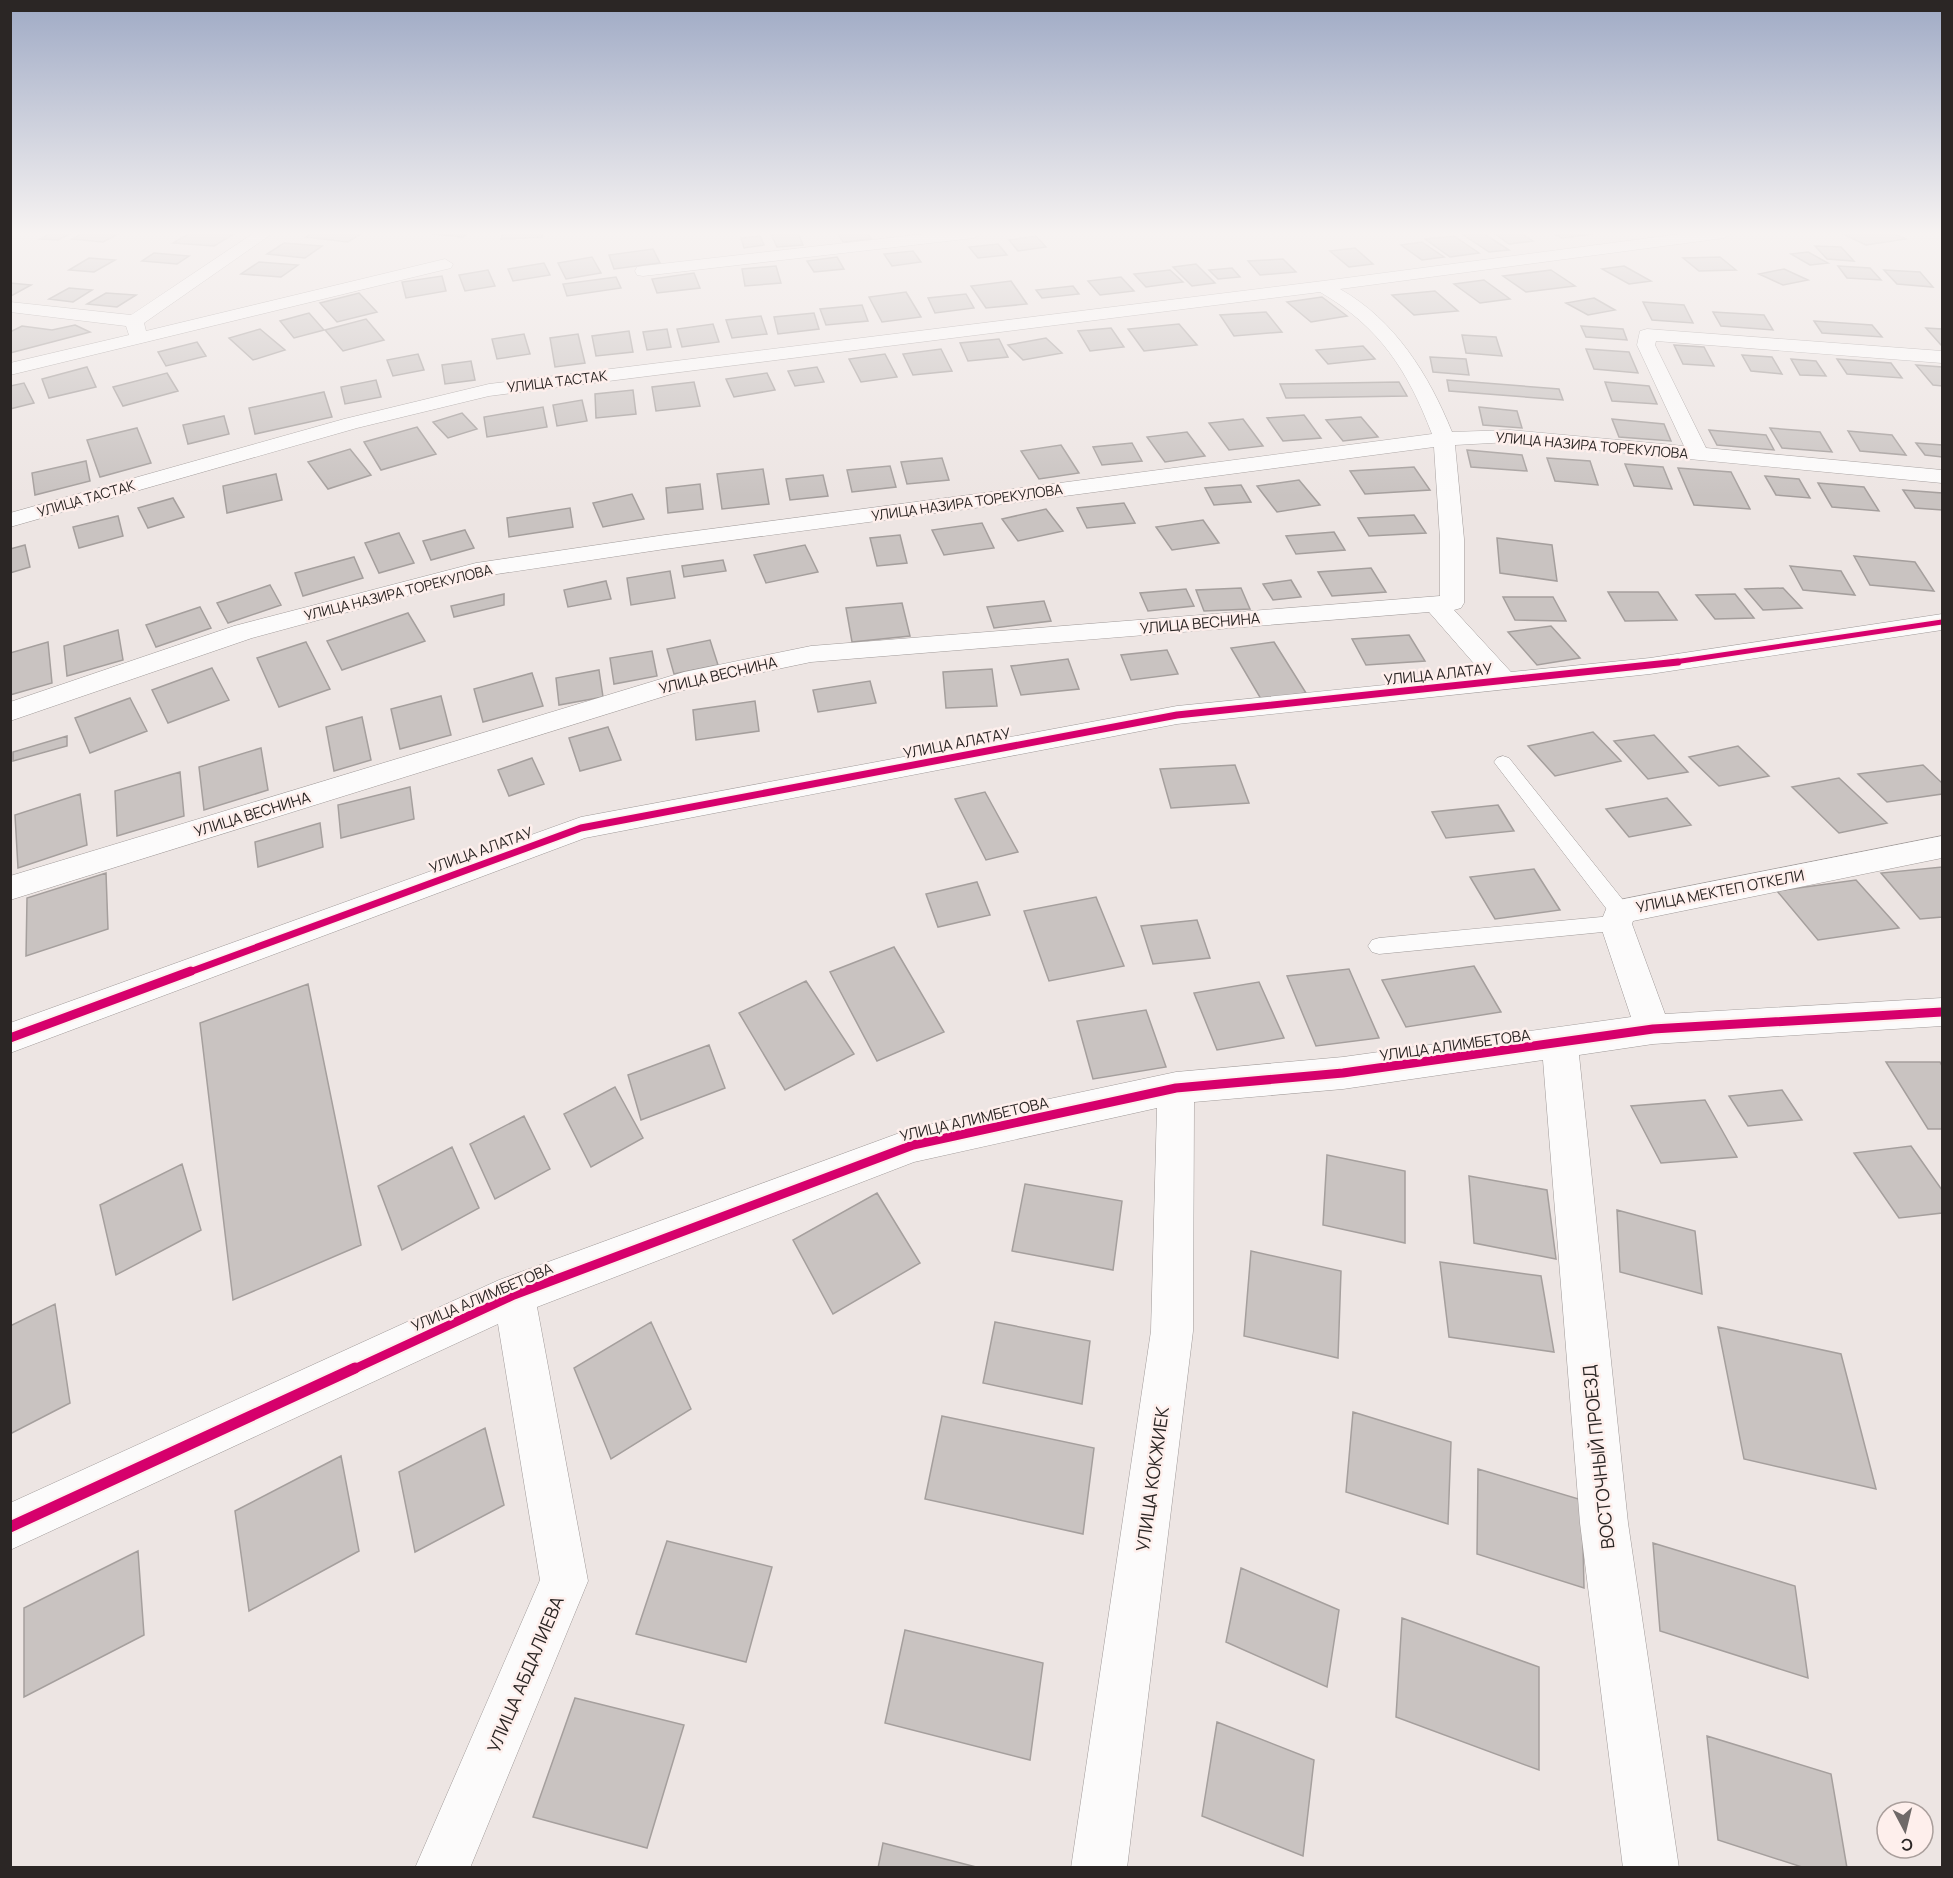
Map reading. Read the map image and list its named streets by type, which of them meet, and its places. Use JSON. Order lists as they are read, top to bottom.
{
  "streets": {
    "street": [
      "УЛИЦА ТАСТАК",
      "УЛИЦА НАЗИРА ТОРЕКУЛОВА",
      "УЛИЦА ВЕСНИНА",
      "УЛИЦА АЛАТАУ",
      "УЛИЦА МЕКТЕП ОТКЕЛИ",
      "УЛИЦА АЛИМБЕТОВА",
      "ВОСТОЧНЫЙ ПРОЕЗД",
      "УЛИЦА КОКЖИЕК",
      "УЛИЦА АБДАЛИЕВА"
    ]
  },
  "crossings": [
    ["УЛИЦА АЛИМБЕТОВА", "ВОСТОЧНЫЙ ПРОЕЗД"],
    ["УЛИЦА АЛИМБЕТОВА", "УЛИЦА КОКЖИЕК"],
    ["УЛИЦА АЛИМБЕТОВА", "УЛИЦА АБДАЛИЕВА"]
  ],
  "north": "bottom"
}
